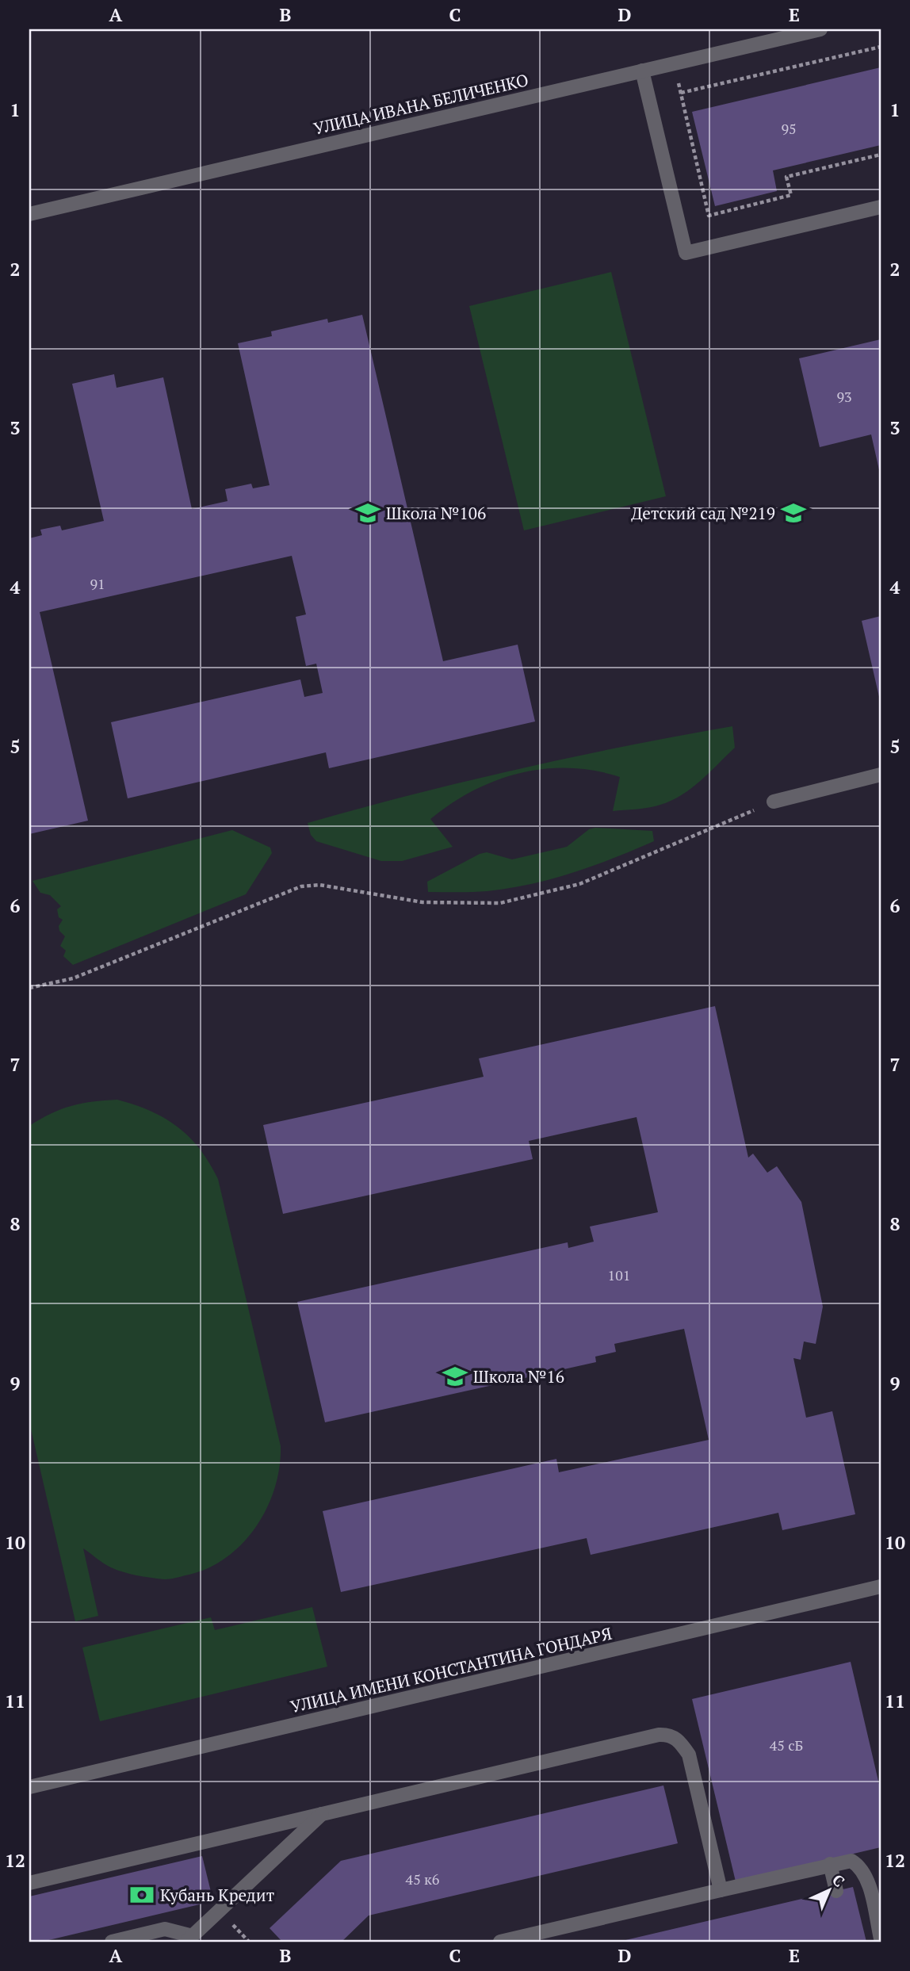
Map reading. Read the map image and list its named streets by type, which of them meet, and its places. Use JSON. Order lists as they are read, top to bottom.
{
  "streets": {
    "street": ["УЛИЦА ИВАНА БЕЛИЧЕНКО", "УЛИЦА ИМЕНИ КОНСТАНТИНА ГОНДАРЯ"]
  },
  "places": {
    "school or university": ["Школа №106", "Детский сад №219", "Школа №16"],
    "bank": ["Кубань Кредит"]
  },
  "house_numbers": [
    "95",
    "93",
    "91",
    "101",
    "45 сБ",
    "45 к6"
  ],
  "north": "top right",
  "grid": {
    "columns": [
      "A",
      "B",
      "C",
      "D",
      "E"
    ],
    "rows": [
      "1",
      "2",
      "3",
      "4",
      "5",
      "6",
      "7",
      "8",
      "9",
      "10",
      "11",
      "12"
    ]
  }
}
